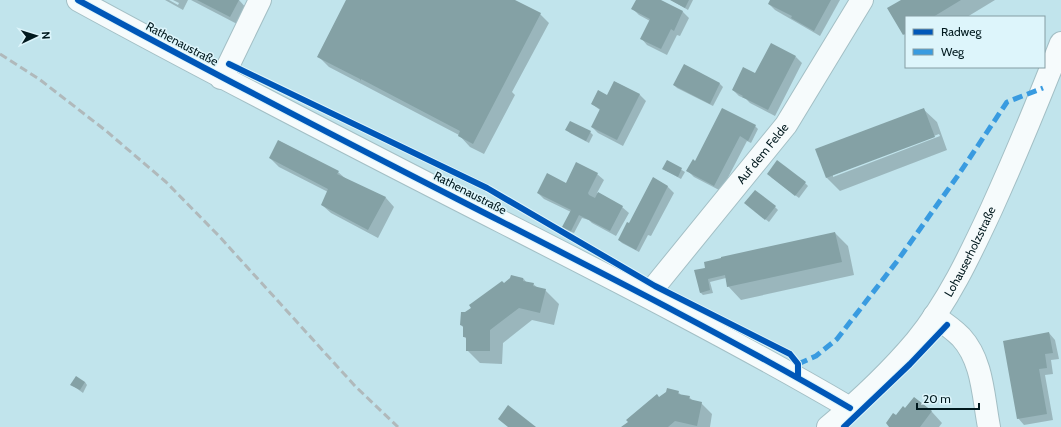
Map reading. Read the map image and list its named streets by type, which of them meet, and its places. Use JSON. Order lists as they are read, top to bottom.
{
  "streets": {
    "street": ["Rathenaustraße", "Auf dem Felde", "Lohauserholzstraße"]
  },
  "crossings": [
    ["Rathenaustraße", "Auf dem Felde"],
    ["Rathenaustraße", "Lohauserholzstraße"]
  ],
  "legend": ["Radweg", "Weg"],
  "scale_bar": "20 m",
  "north": "right"
}
